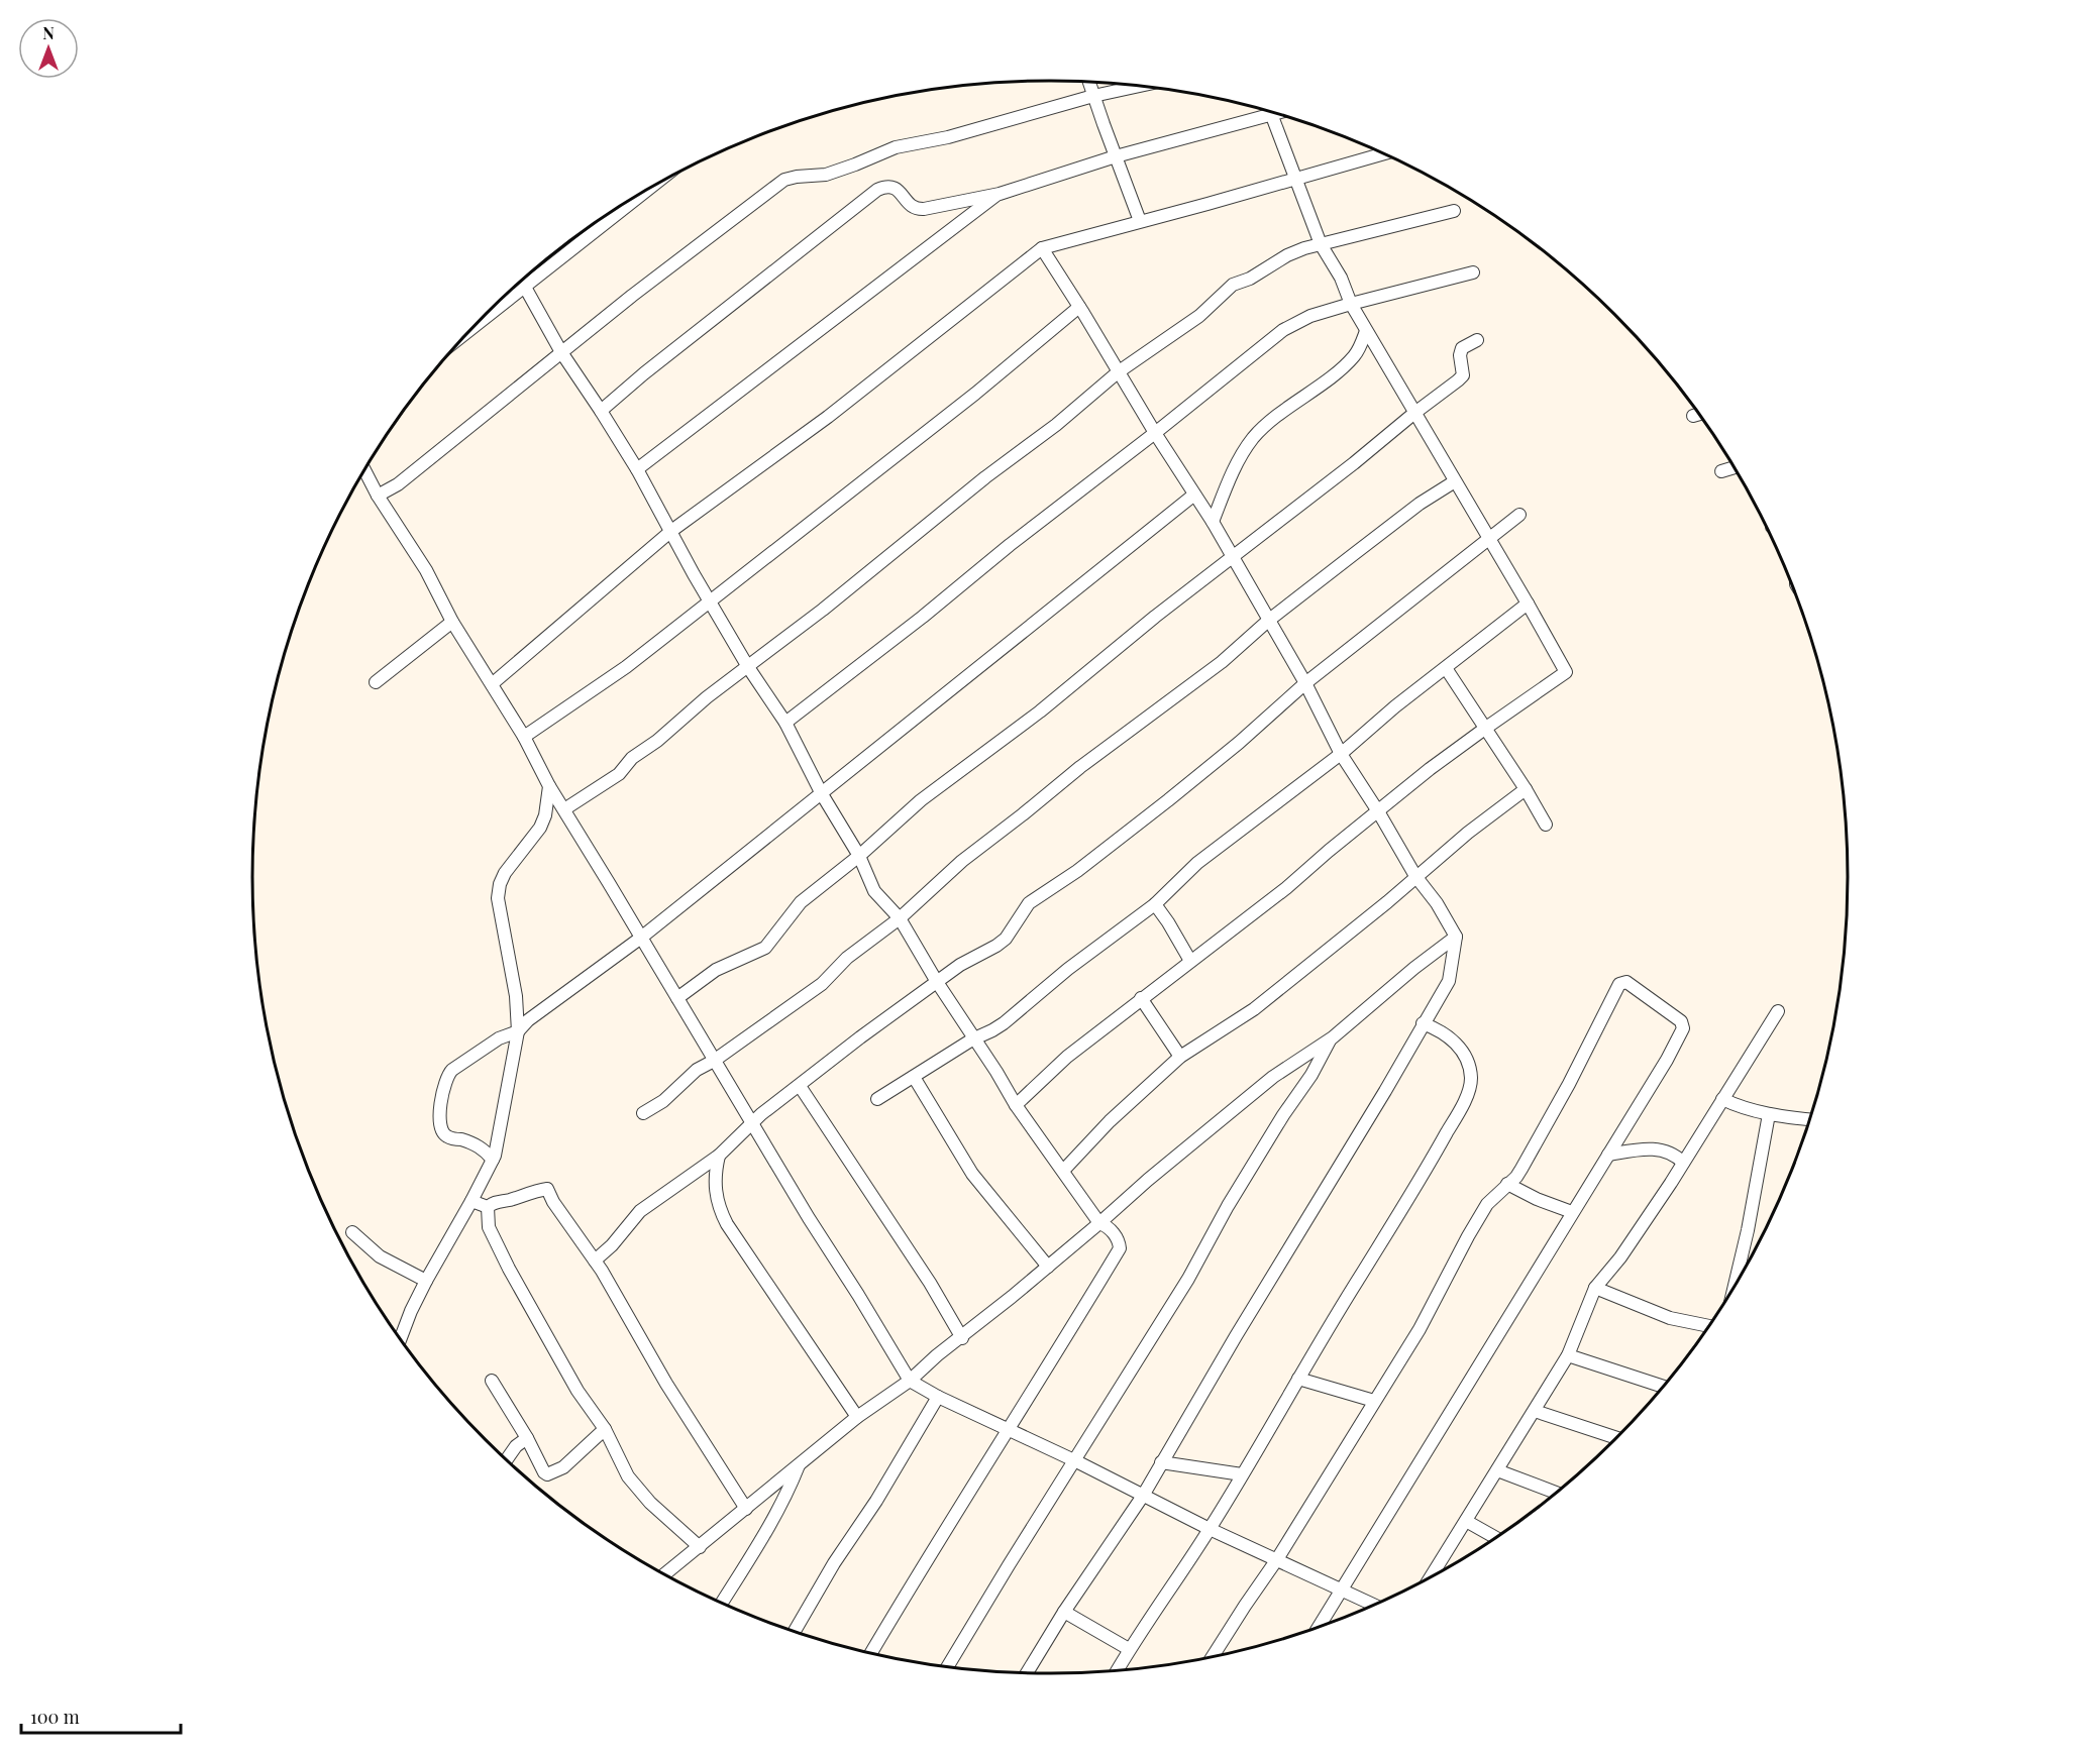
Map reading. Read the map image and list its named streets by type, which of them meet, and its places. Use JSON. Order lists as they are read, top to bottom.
{
  "scale_bar": "100 m",
  "north": "top"
}
